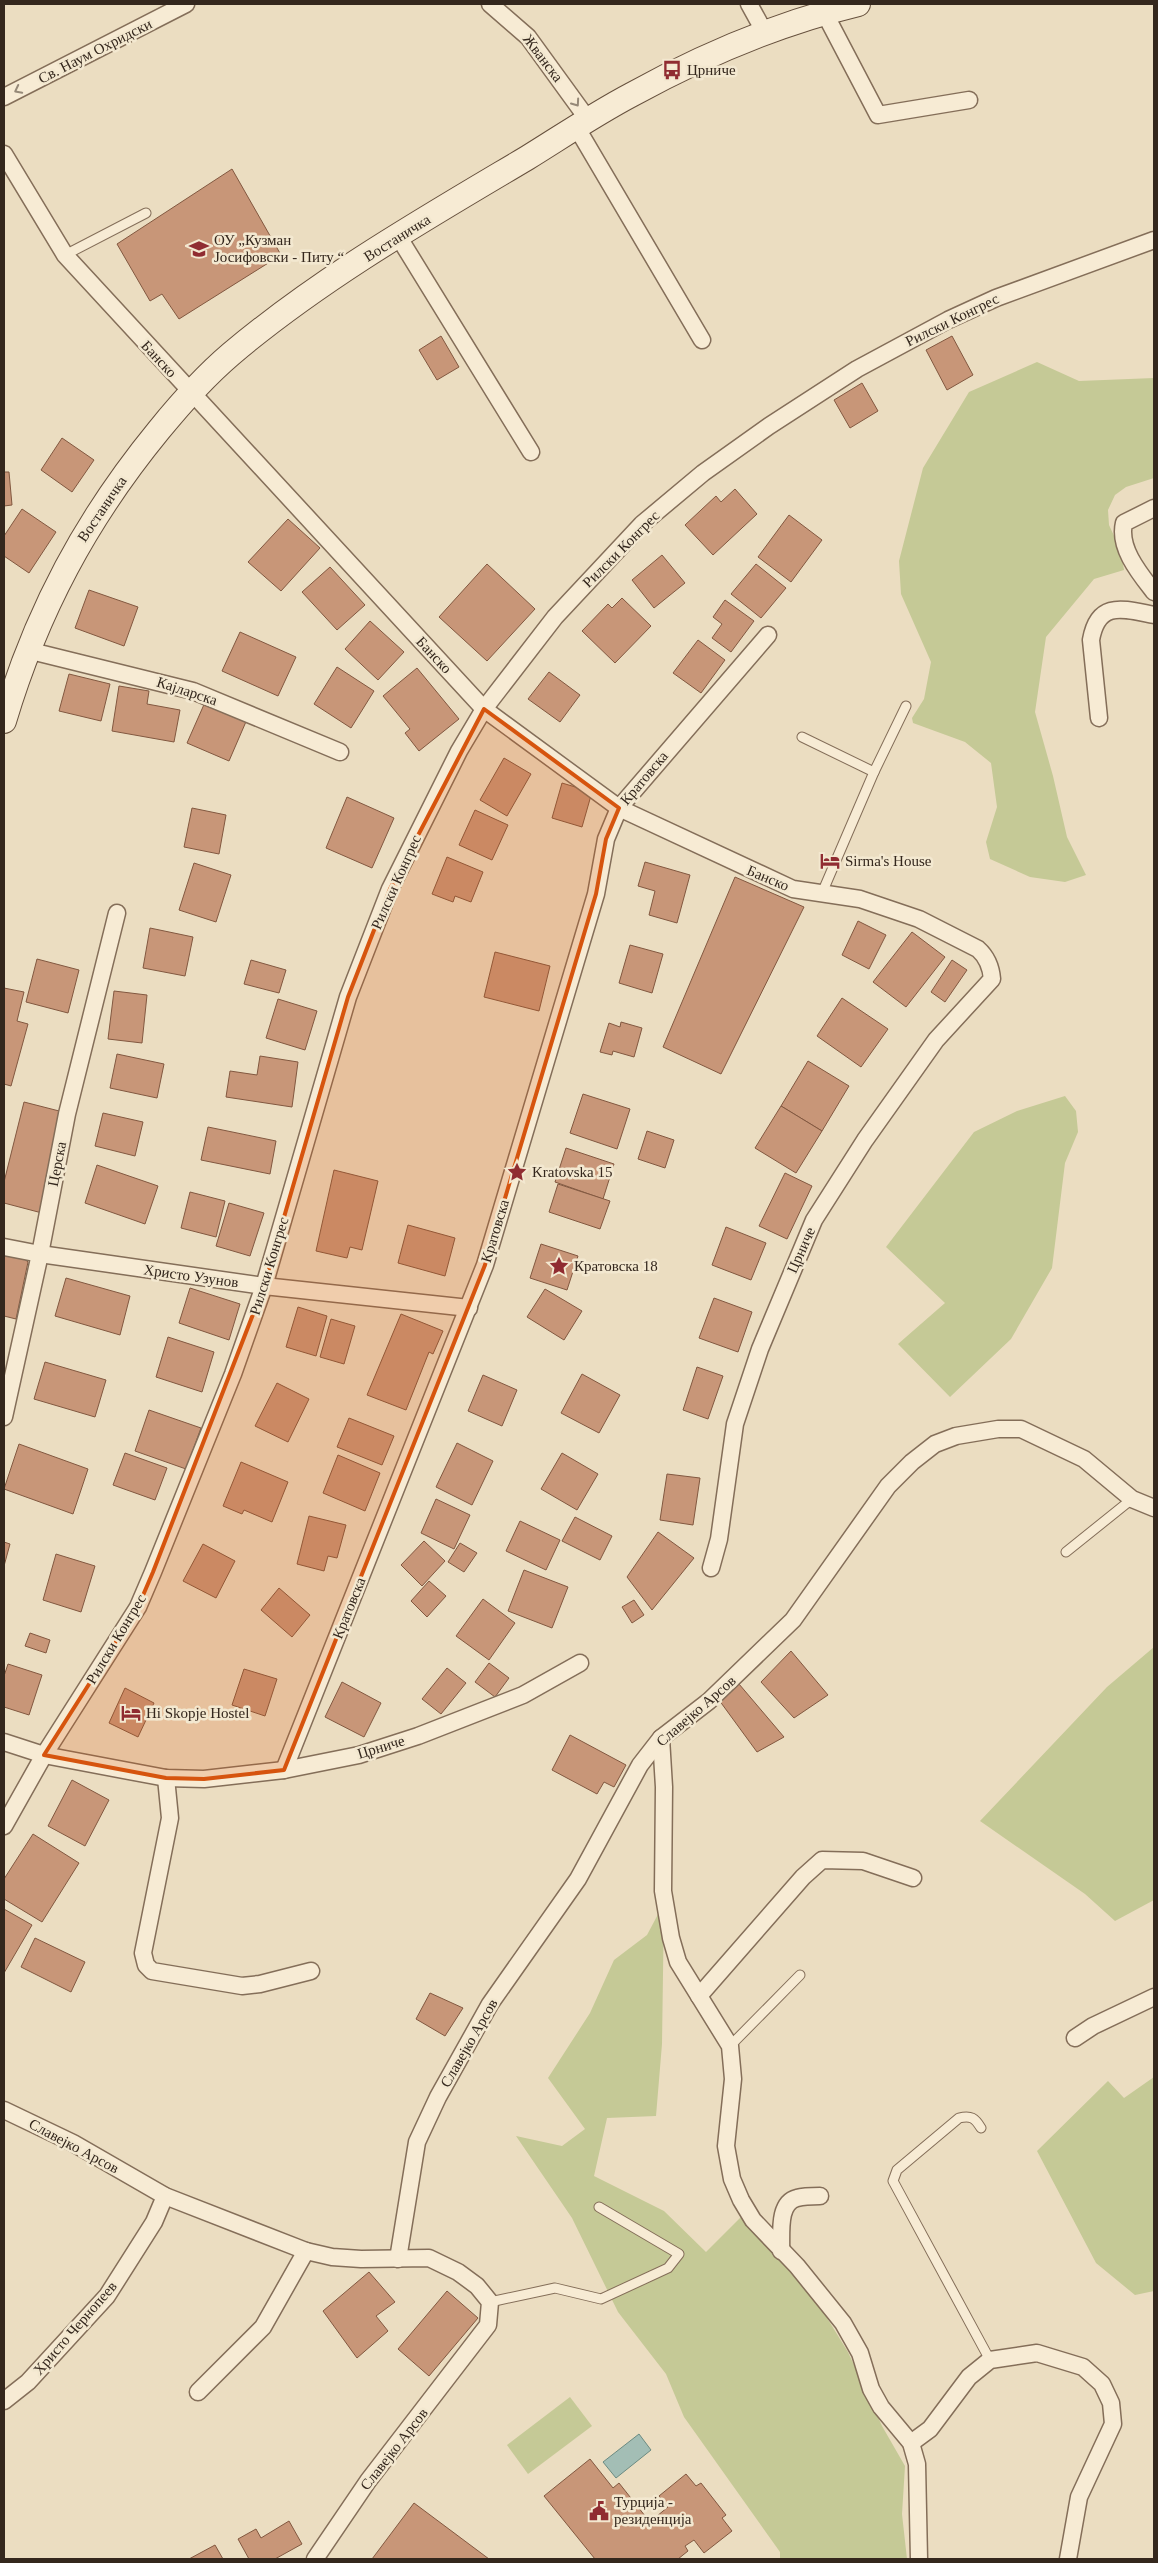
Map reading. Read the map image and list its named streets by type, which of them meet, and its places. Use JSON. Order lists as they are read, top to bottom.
{
  "streets": {
    "street": [
      "Св. Наум Охридски",
      "Жванска",
      "Востаничка",
      "Рилски Конгрес",
      "Банско",
      "Кајларска",
      "Кратовска",
      "Церска",
      "Црниче",
      "Христо Узунов",
      "Славејко Арсов",
      "Христо Чернопеев"
    ]
  },
  "crossings": [
    ["Жванска", "Востаничка"],
    ["Востаничка", "Банско"],
    ["Востаничка", "Кајларска"],
    ["Рилски Конгрес", "Банско"],
    ["Рилски Конгрес", "Црниче"],
    ["Рилски Конгрес", "Христо Узунов"],
    ["Банско", "Кратовска"],
    ["Банско", "Црниче"],
    ["Кратовска", "Црниче"],
    ["Кратовска", "Христо Узунов"],
    ["Церска", "Христо Узунов"],
    ["Славејко Арсов", "Христо Чернопеев"]
  ],
  "one_way": ["Св. Наум Охридски", "Жванска"],
  "places": {
    "bus stop": ["Црниче"],
    "school or university": ["ОУ „Кузман Јосифовски - Питу “"],
    "hotel": ["Sirma's House", "Hi Skopje Hostel"],
    "place": ["Kratovska 15", "Кратовска 18"],
    "public building": ["Турција - резиденција"]
  }
}
